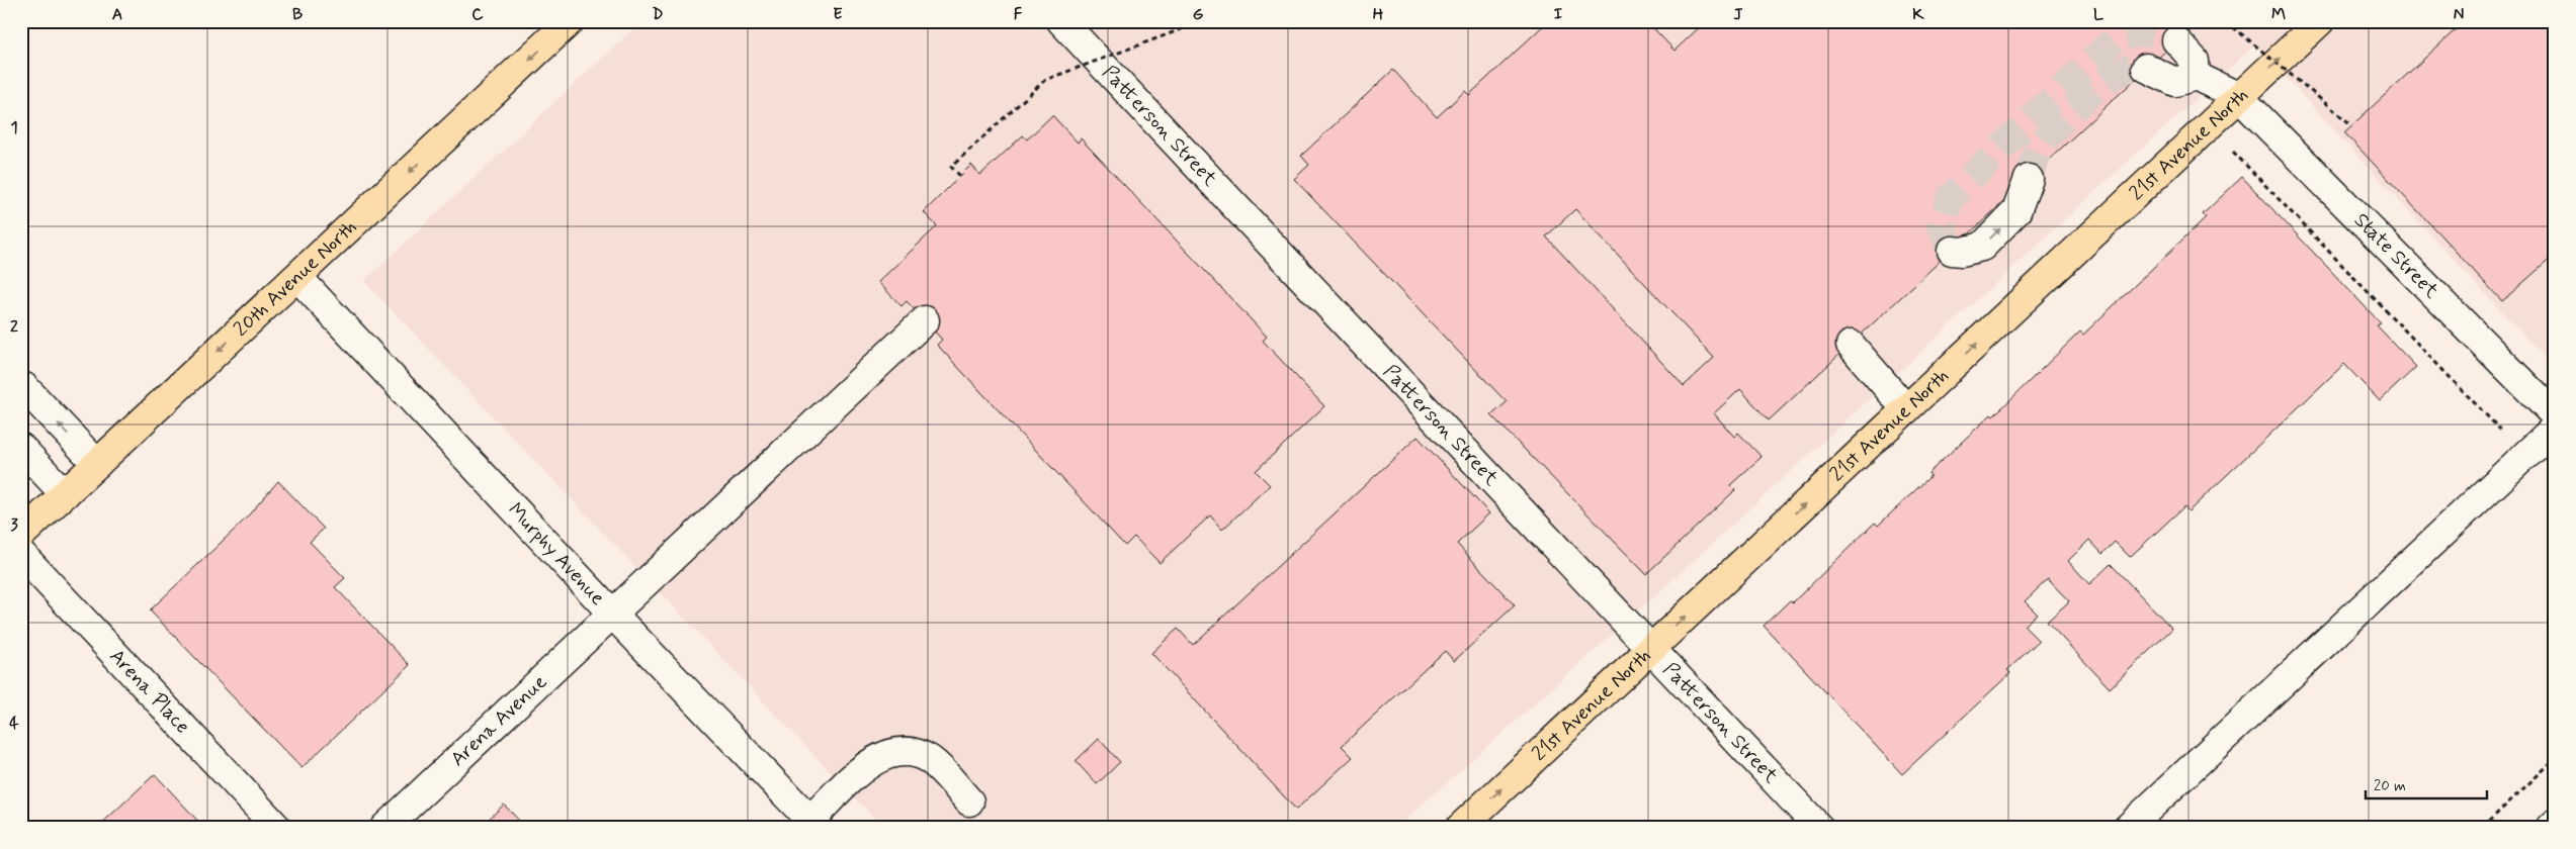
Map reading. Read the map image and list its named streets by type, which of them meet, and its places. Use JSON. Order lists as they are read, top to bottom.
{
  "streets": {
    "main road": ["21st Avenue North", "20th Avenue North"],
    "street": [
      "Patterson Street",
      "State Street",
      "Murphy Avenue",
      "Arena Place",
      "Arena Avenue"
    ]
  },
  "crossings": [
    ["Patterson Street", "21st Avenue North"],
    ["21st Avenue North", "State Street"],
    ["20th Avenue North", "Murphy Avenue"],
    ["Murphy Avenue", "Arena Avenue"]
  ],
  "one_way": ["21st Avenue North", "20th Avenue North"],
  "scale_bar": "20 m",
  "grid": {
    "columns": [
      "A",
      "B",
      "C",
      "D",
      "E",
      "F",
      "G",
      "H",
      "I",
      "J",
      "K",
      "L",
      "M",
      "N"
    ],
    "rows": [
      "1",
      "2",
      "3",
      "4"
    ]
  }
}
